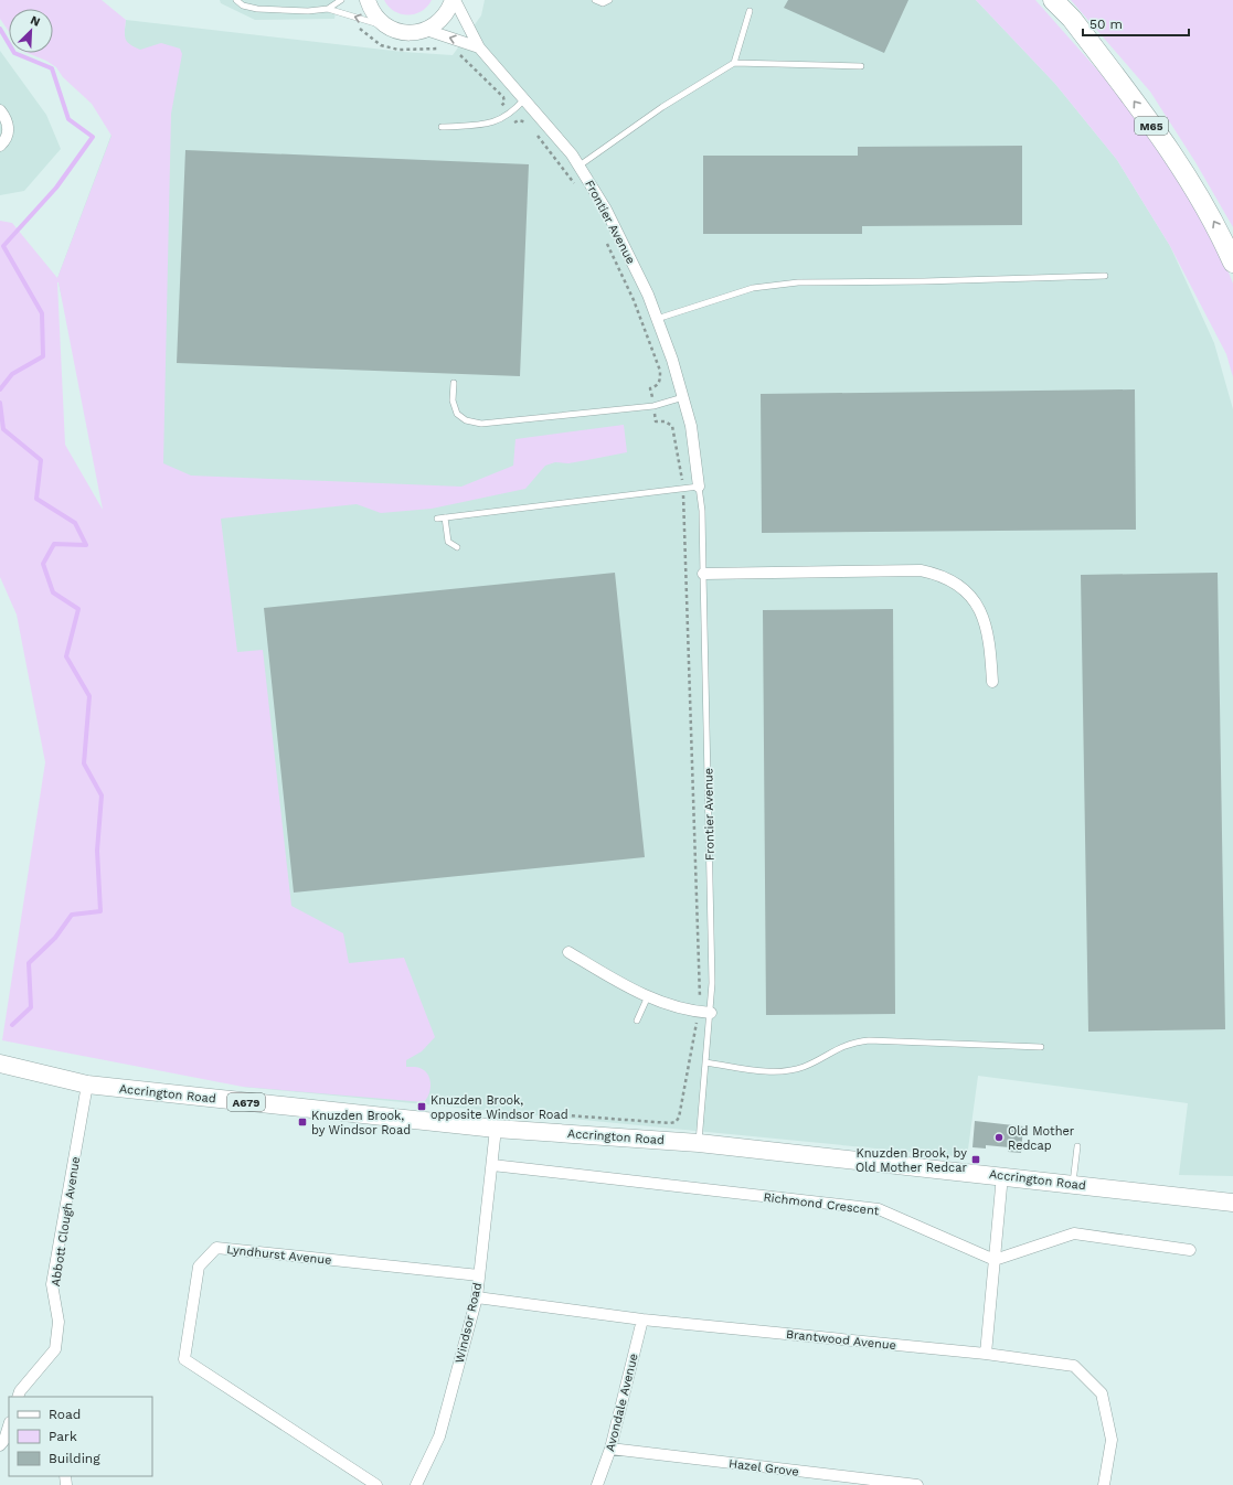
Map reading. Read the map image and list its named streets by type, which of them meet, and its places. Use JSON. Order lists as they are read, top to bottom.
{
  "streets": {
    "highway": ["M65"],
    "main road": ["Accrington Road", "A679"],
    "street": [
      "Frontier Avenue",
      "Richmond Crescent",
      "Abbott Clough Avenue",
      "Lyndhurst Avenue",
      "Windsor Road",
      "Brantwood Avenue",
      "Avondale Avenue",
      "Hazel Grove"
    ]
  },
  "crossings": [
    ["Frontier Avenue", "Accrington Road"],
    ["Accrington Road", "Abbott Clough Avenue"],
    ["Accrington Road", "Windsor Road"],
    ["Richmond Crescent", "Windsor Road"],
    ["Lyndhurst Avenue", "Windsor Road"],
    ["Windsor Road", "Brantwood Avenue"],
    ["Brantwood Avenue", "Avondale Avenue"],
    ["Avondale Avenue", "Hazel Grove"]
  ],
  "places": {
    "transit": ["Knuzden Brook, opposite Windsor Road", "Knuzden Brook, by Windsor Road", "Knuzden Brook, by Old Mother Redcar"],
    "other": ["Old Mother Redcap"]
  },
  "legend": ["Road", "Park", "Building"],
  "scale_bar": "50 m",
  "north": "top right"
}
